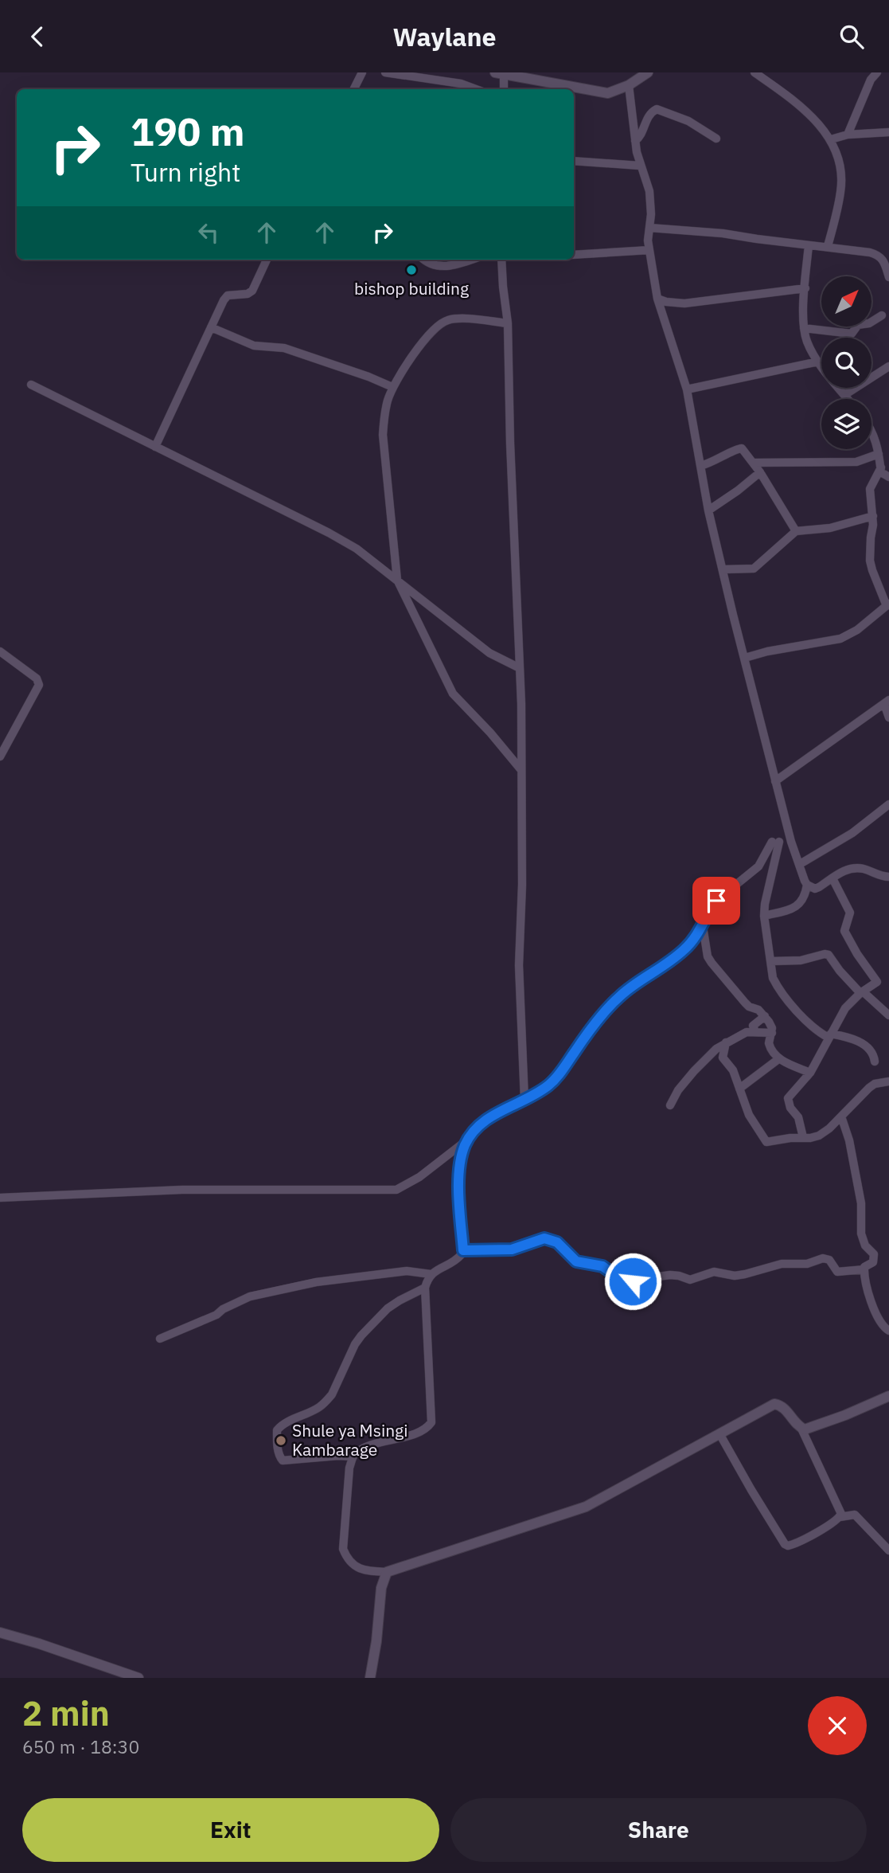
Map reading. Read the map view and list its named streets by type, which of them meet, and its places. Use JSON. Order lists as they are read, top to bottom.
{
  "places": ["bishop building", "Shule ya Msingi Kambarage"],
  "north": "top right",
  "page": {
    "header": "Waylane",
    "turn": ["190 m", "Turn right"],
    "heading": ["2 min", "650 m · 18:30"],
    "buttons": ["Exit", "Share"]
  }
}
